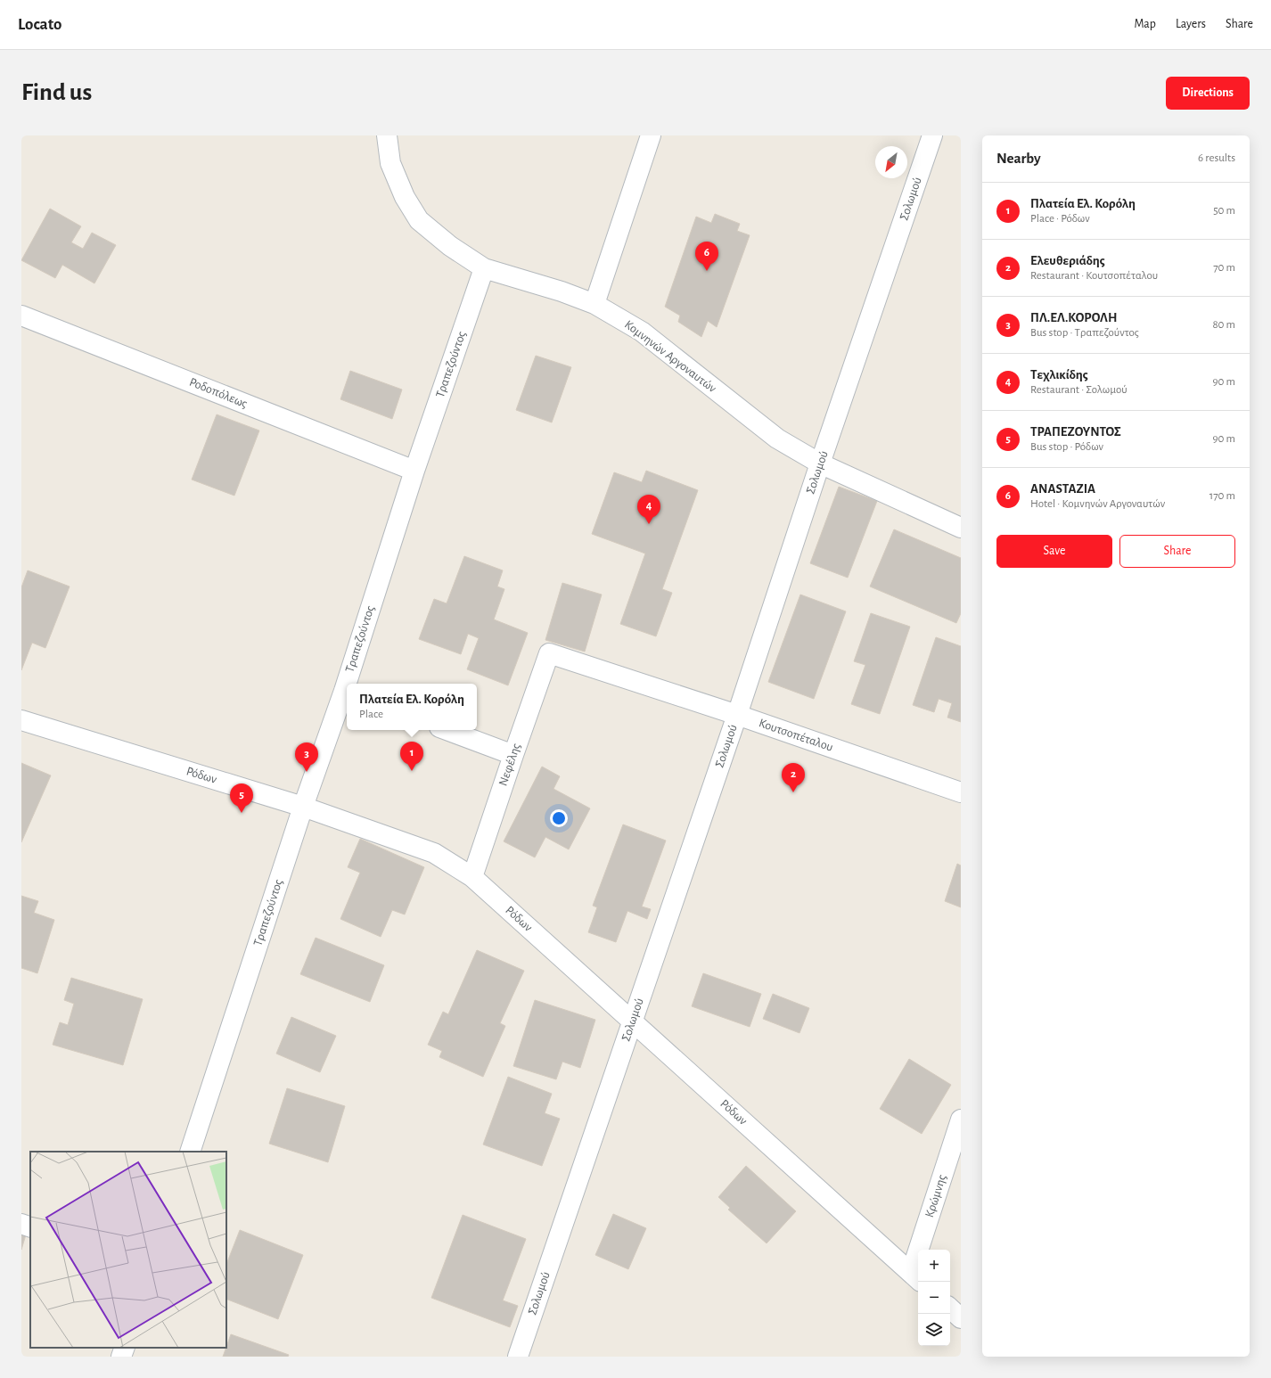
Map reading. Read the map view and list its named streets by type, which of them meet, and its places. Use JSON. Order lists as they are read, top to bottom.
{
  "streets": {
    "street": [
      "Σολωμού",
      "Κομνηνών Αργοναυτών",
      "Τραπεζούντος",
      "Ροδοπόλεως",
      "Κουτσοπέταλου",
      "Νεφέλης",
      "Ρόδων",
      "Κρώμνης"
    ]
  },
  "crossings": [
    ["Σολωμού", "Κομνηνών Αργοναυτών"],
    ["Σολωμού", "Κουτσοπέταλου"],
    ["Σολωμού", "Ρόδων"],
    ["Κομνηνών Αργοναυτών", "Τραπεζούντος"],
    ["Τραπεζούντος", "Ροδοπόλεως"],
    ["Τραπεζούντος", "Ρόδων"],
    ["Κουτσοπέταλου", "Νεφέλης"],
    ["Νεφέλης", "Ρόδων"],
    ["Ρόδων", "Κρώμνης"]
  ],
  "north": "bottom left",
  "page": {
    "header": "Locato",
    "nav": ["Map", "Layers", "Share"],
    "buttons": [
      "Directions",
      ["Save", "Share"]
    ],
    "title": "Find us",
    "heading": ["Nearby", "6 results"],
    "list": [
      {
        "mark": "1",
        "name": "Πλατεία Ελ. Κορόλη",
        "note": "Place · Ρόδων",
        "value": "50 m"
      },
      {
        "mark": "2",
        "name": "Ελευθεριάδης",
        "note": "Restaurant · Κουτσοπέταλου",
        "value": "70 m"
      },
      {
        "mark": "3",
        "name": "ΠΛ.ΕΛ.ΚΟΡΟΛΗ",
        "note": "Bus stop · Τραπεζούντος",
        "value": "80 m"
      },
      {
        "mark": "4",
        "name": "Τεχλικίδης",
        "note": "Restaurant · Σολωμού",
        "value": "90 m"
      },
      {
        "mark": "5",
        "name": "ΤΡΑΠΕΖΟΥΝΤΟΣ",
        "note": "Bus stop · Ρόδων",
        "value": "90 m"
      },
      {
        "mark": "6",
        "name": "ANASTAZIA",
        "note": "Hotel · Κομνηνών Αργοναυτών",
        "value": "170 m"
      }
    ],
    "pins": [
      "6",
      "4",
      "1",
      "3",
      "2",
      "5"
    ],
    "popup": ["Πλατεία Ελ. Κορόλη", "Place"],
    "map_buttons": ["+", "−"]
  }
}
